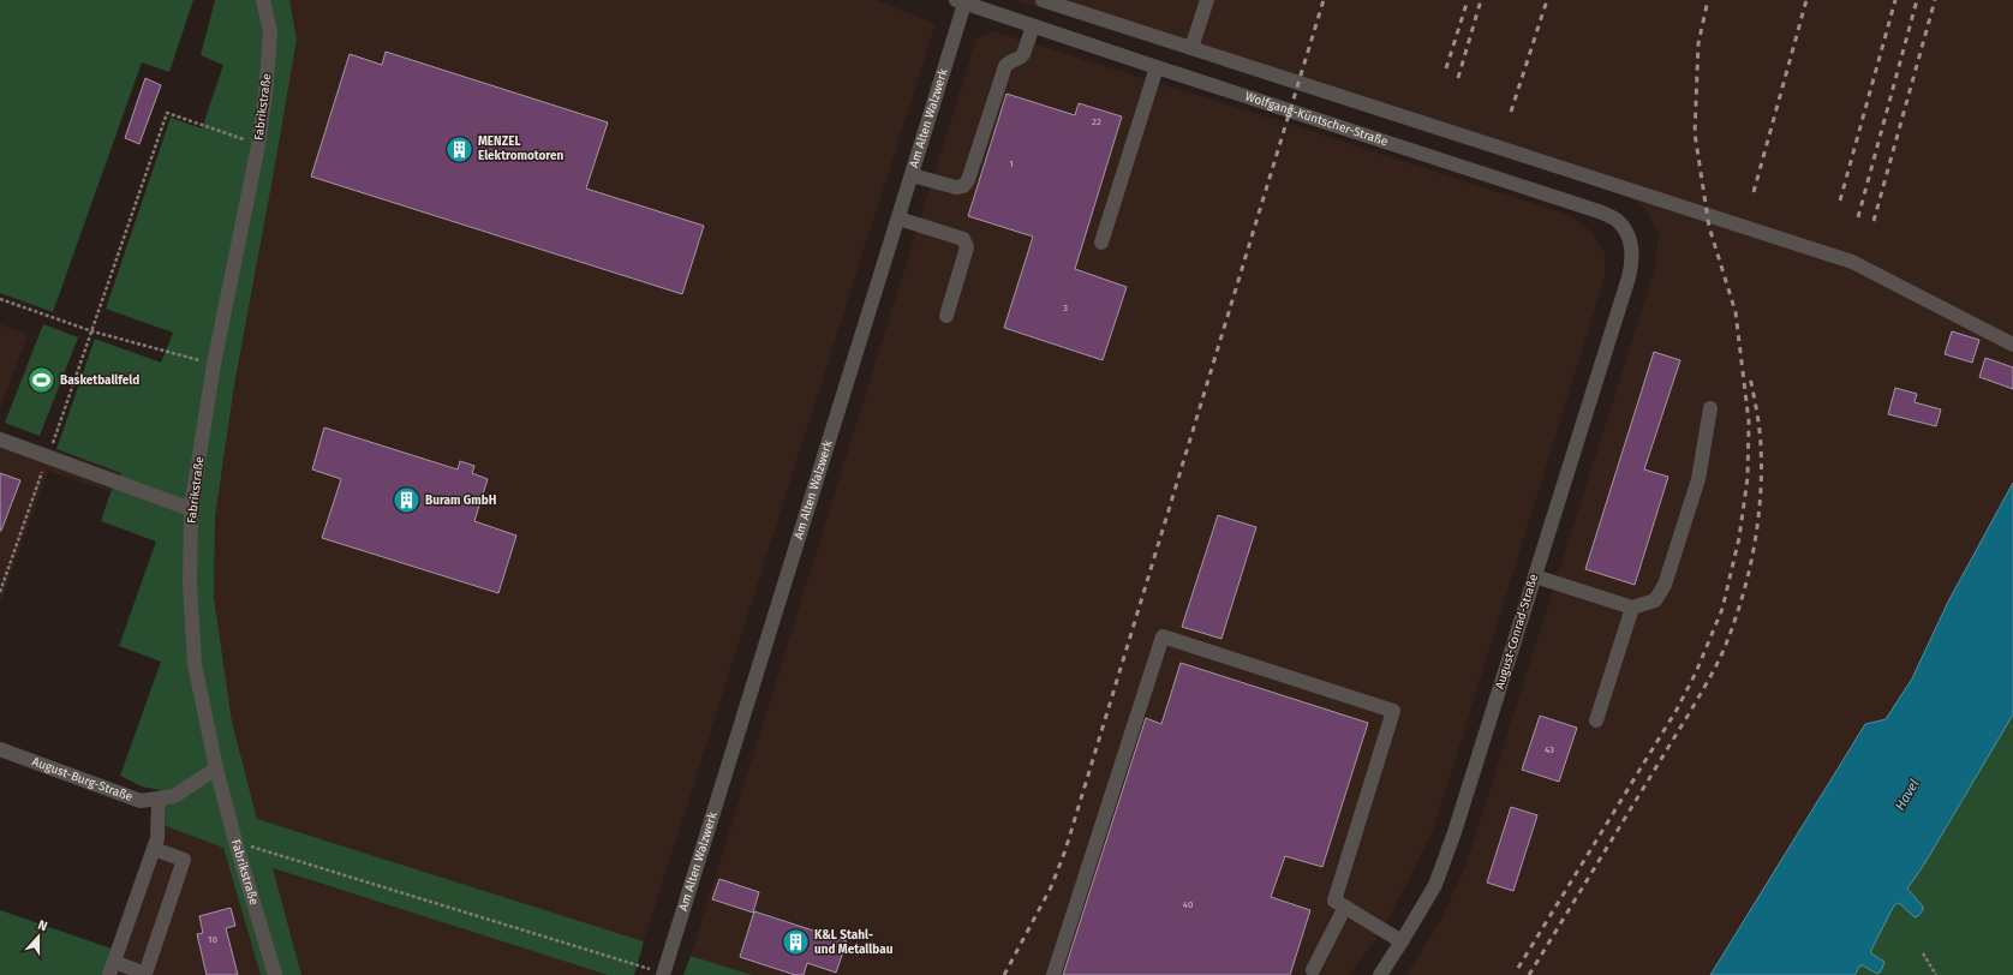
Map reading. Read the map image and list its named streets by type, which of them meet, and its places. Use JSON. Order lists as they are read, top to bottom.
{
  "streets": {
    "street": [
      "Fabrikstraße",
      "Am Alten Walzwerk",
      "Wolfgang-Küntscher-Straße",
      "August-Conrad-Straße",
      "August-Burg-Straße"
    ]
  },
  "crossings": [
    ["Fabrikstraße", "August-Burg-Straße"],
    ["Am Alten Walzwerk", "Wolfgang-Küntscher-Straße"],
    ["Wolfgang-Küntscher-Straße", "August-Conrad-Straße"]
  ],
  "water": ["Havel"],
  "places": {
    "building": ["MENZEL Elektromotoren", "Buram GmbH", "K&L Stahl- und Metallbau"],
    "sports": ["Basketballfeld"]
  },
  "house_numbers": [
    "22",
    "1",
    "3",
    "43",
    "40",
    "10"
  ],
  "north": "top"
}
